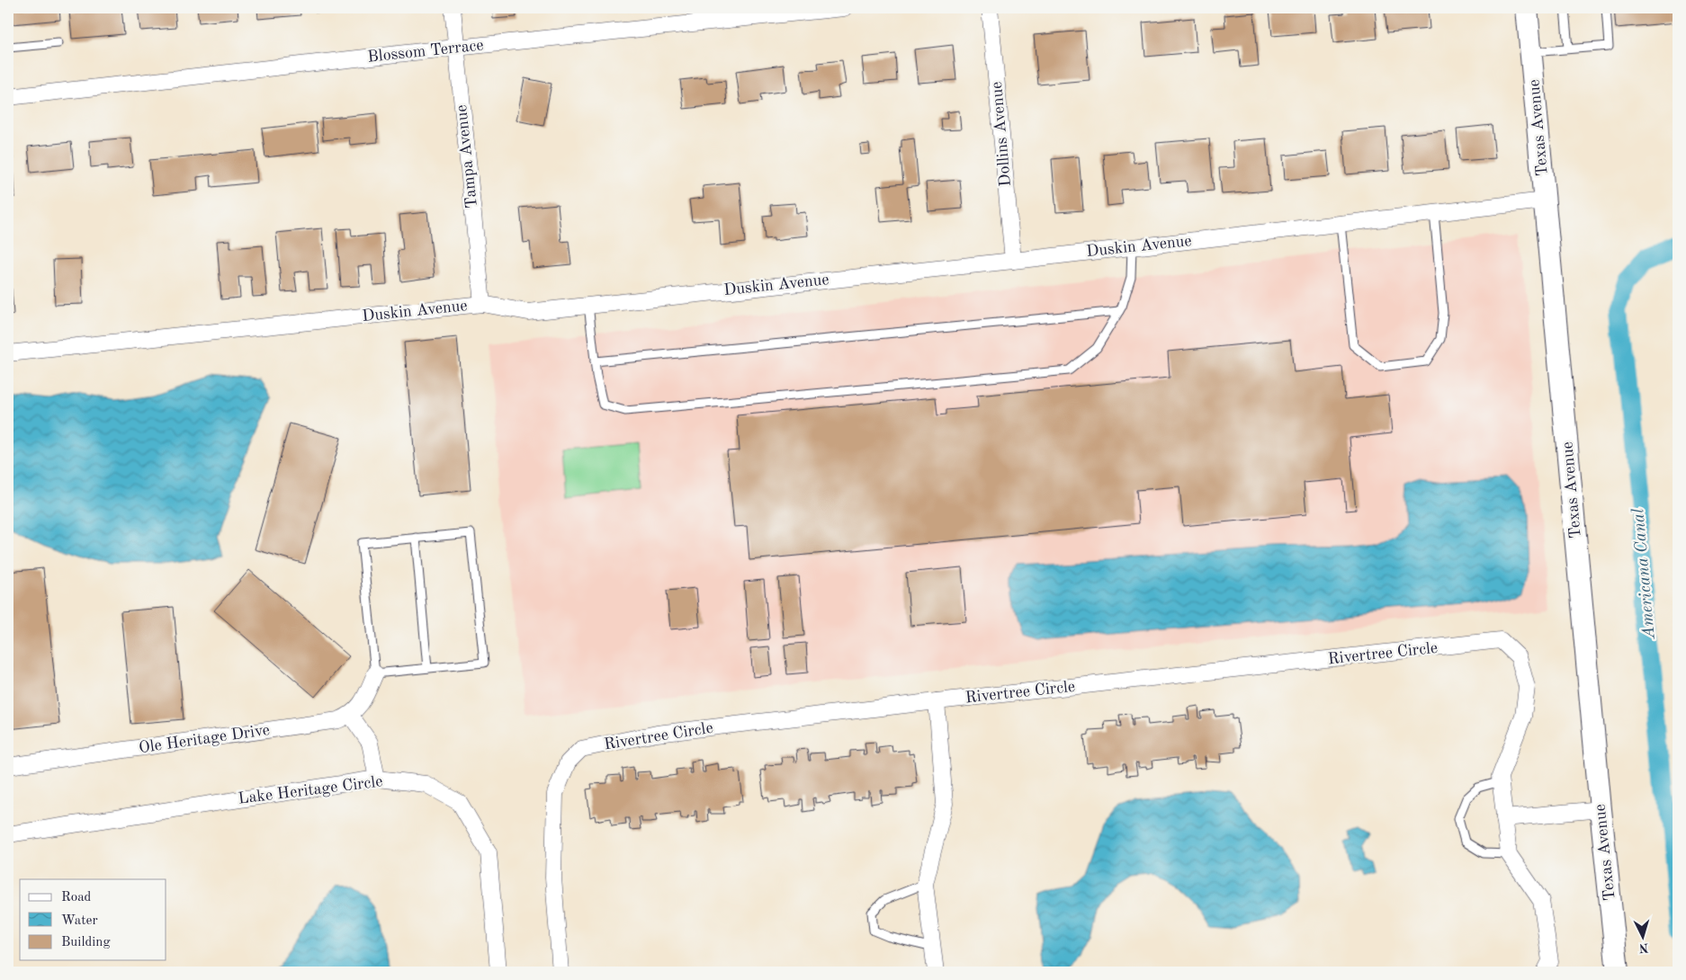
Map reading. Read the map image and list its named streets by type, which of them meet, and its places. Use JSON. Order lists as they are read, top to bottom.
{
  "streets": {
    "street": [
      "Blossom Terrace",
      "Texas Avenue",
      "Dollins Avenue",
      "Tampa Avenue",
      "Duskin Avenue",
      "Rivertree Circle",
      "Ole Heritage Drive",
      "Lake Heritage Circle"
    ]
  },
  "crossings": [
    ["Blossom Terrace", "Tampa Avenue"],
    ["Texas Avenue", "Duskin Avenue"],
    ["Dollins Avenue", "Duskin Avenue"],
    ["Tampa Avenue", "Duskin Avenue"]
  ],
  "water": ["Americana Canal"],
  "legend": ["Road", "Water", "Building"],
  "north": "bottom"
}
